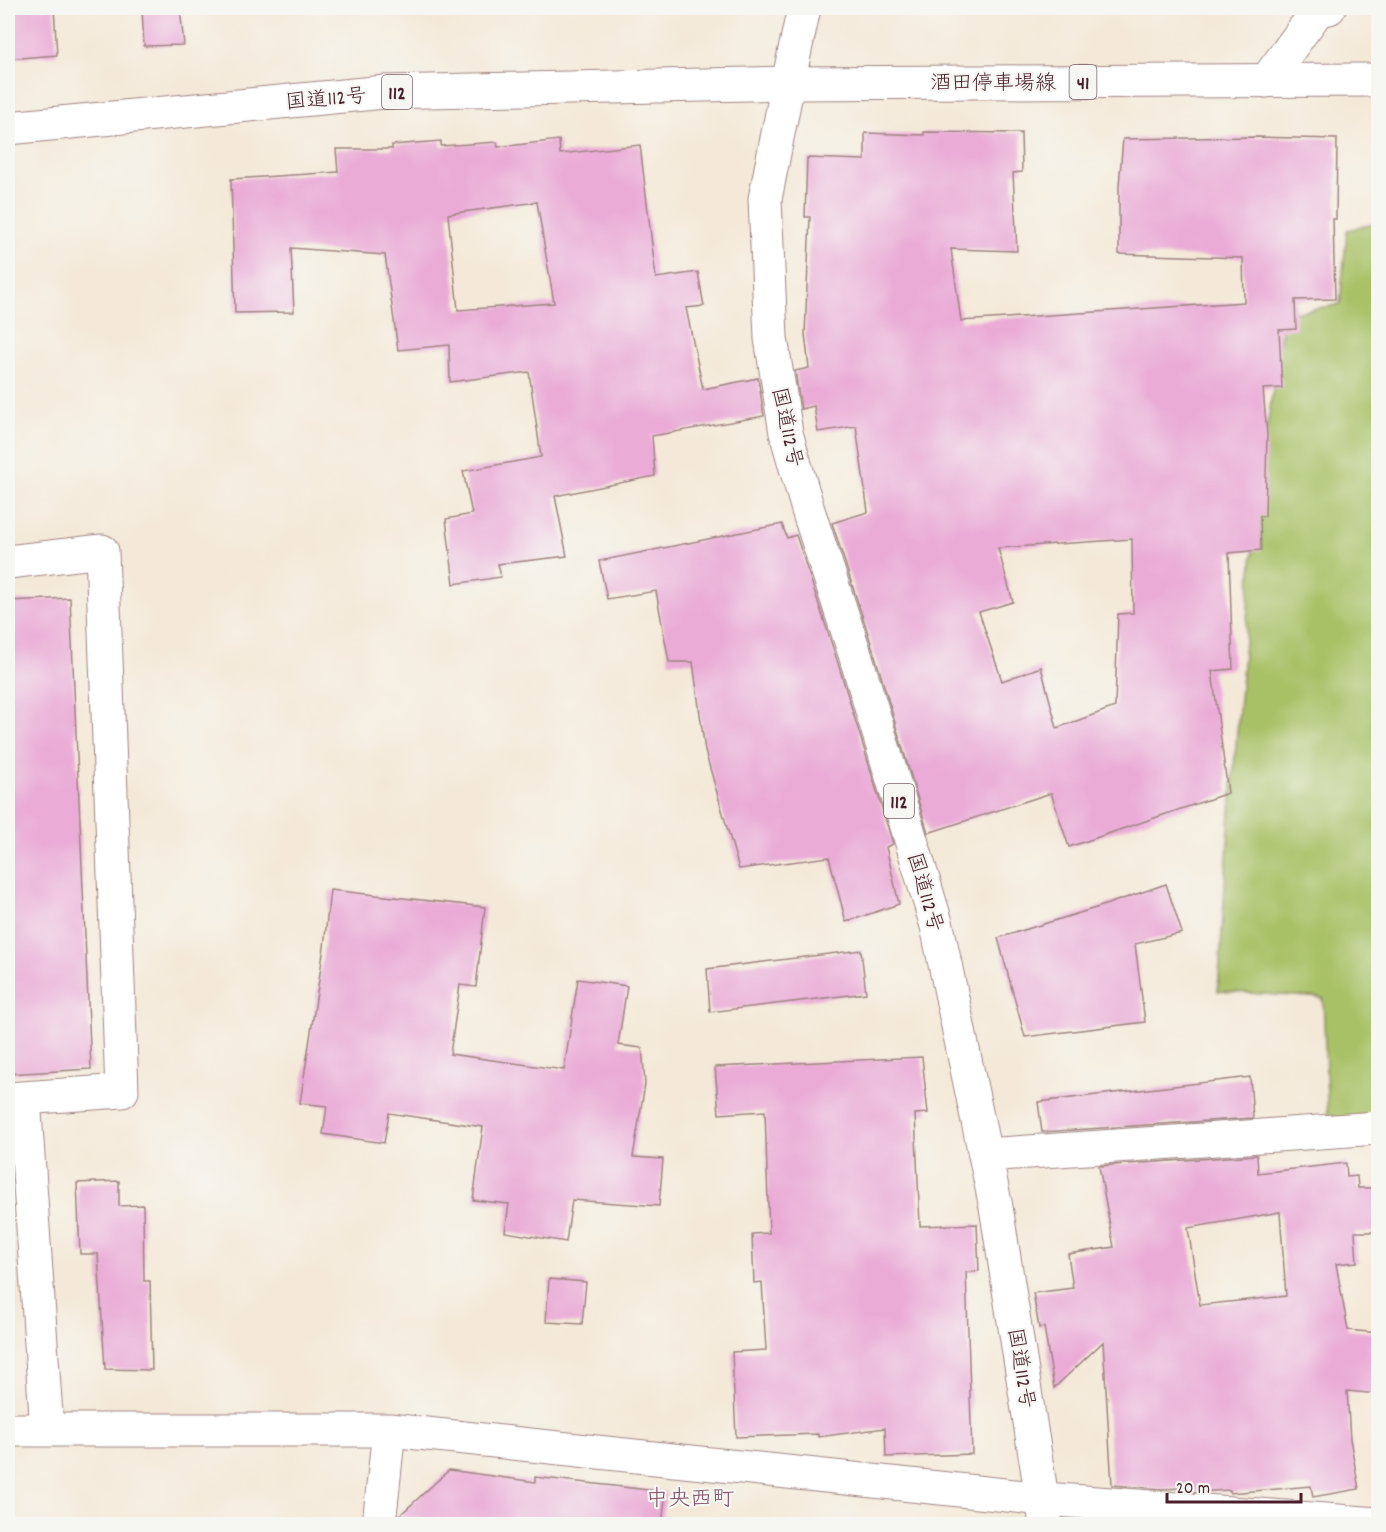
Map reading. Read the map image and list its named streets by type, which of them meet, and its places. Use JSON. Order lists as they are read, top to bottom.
{
  "streets": {
    "main road": [
      "酒田停車場線",
      "41",
      "112",
      "国道112号"
    ]
  },
  "crossings": [
    ["酒田停車場線", "国道112号"]
  ],
  "districts": ["中央西町"],
  "scale_bar": "20 m"
}
